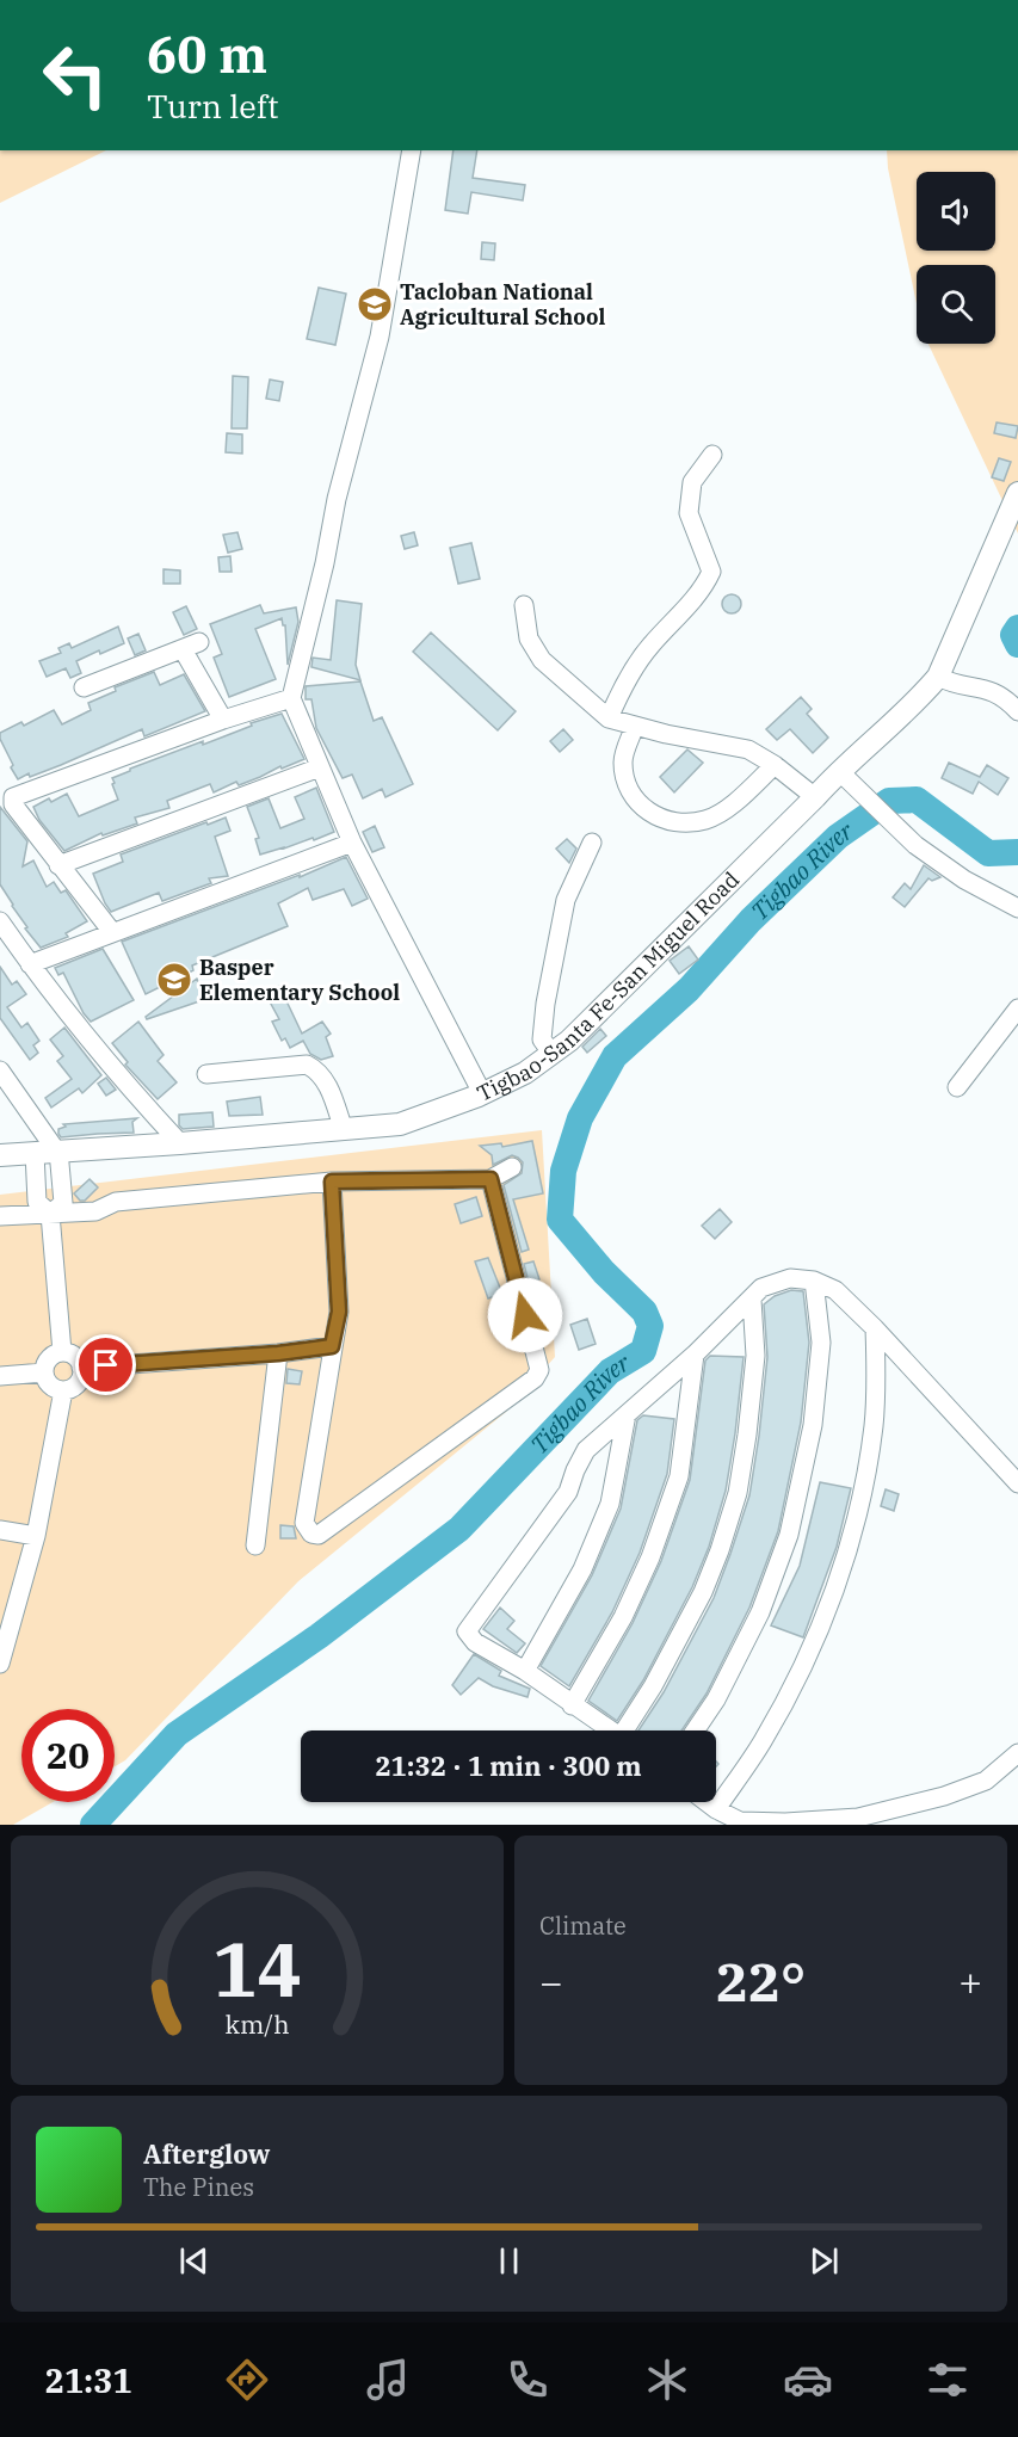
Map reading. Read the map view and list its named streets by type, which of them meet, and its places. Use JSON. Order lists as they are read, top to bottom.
{
  "streets": {
    "main road": ["Tigbao-Santa Fe-San Miguel Road"]
  },
  "water": ["Tigbao River"],
  "places": {
    "school or university": ["Tacloban National Agricultural School", "Basper Elementary School"]
  },
  "page": {
    "turn": ["60 m", "Turn left"],
    "limit": "20",
    "trip": "21:32 · 1 min · 300 m",
    "tile": "Climate",
    "heat": ["−", "22°", "+"],
    "song": ["Afterglow", "The Pines"],
    "tabs": "21:31",
    "gauge": ["14", "km/h"]
  }
}
